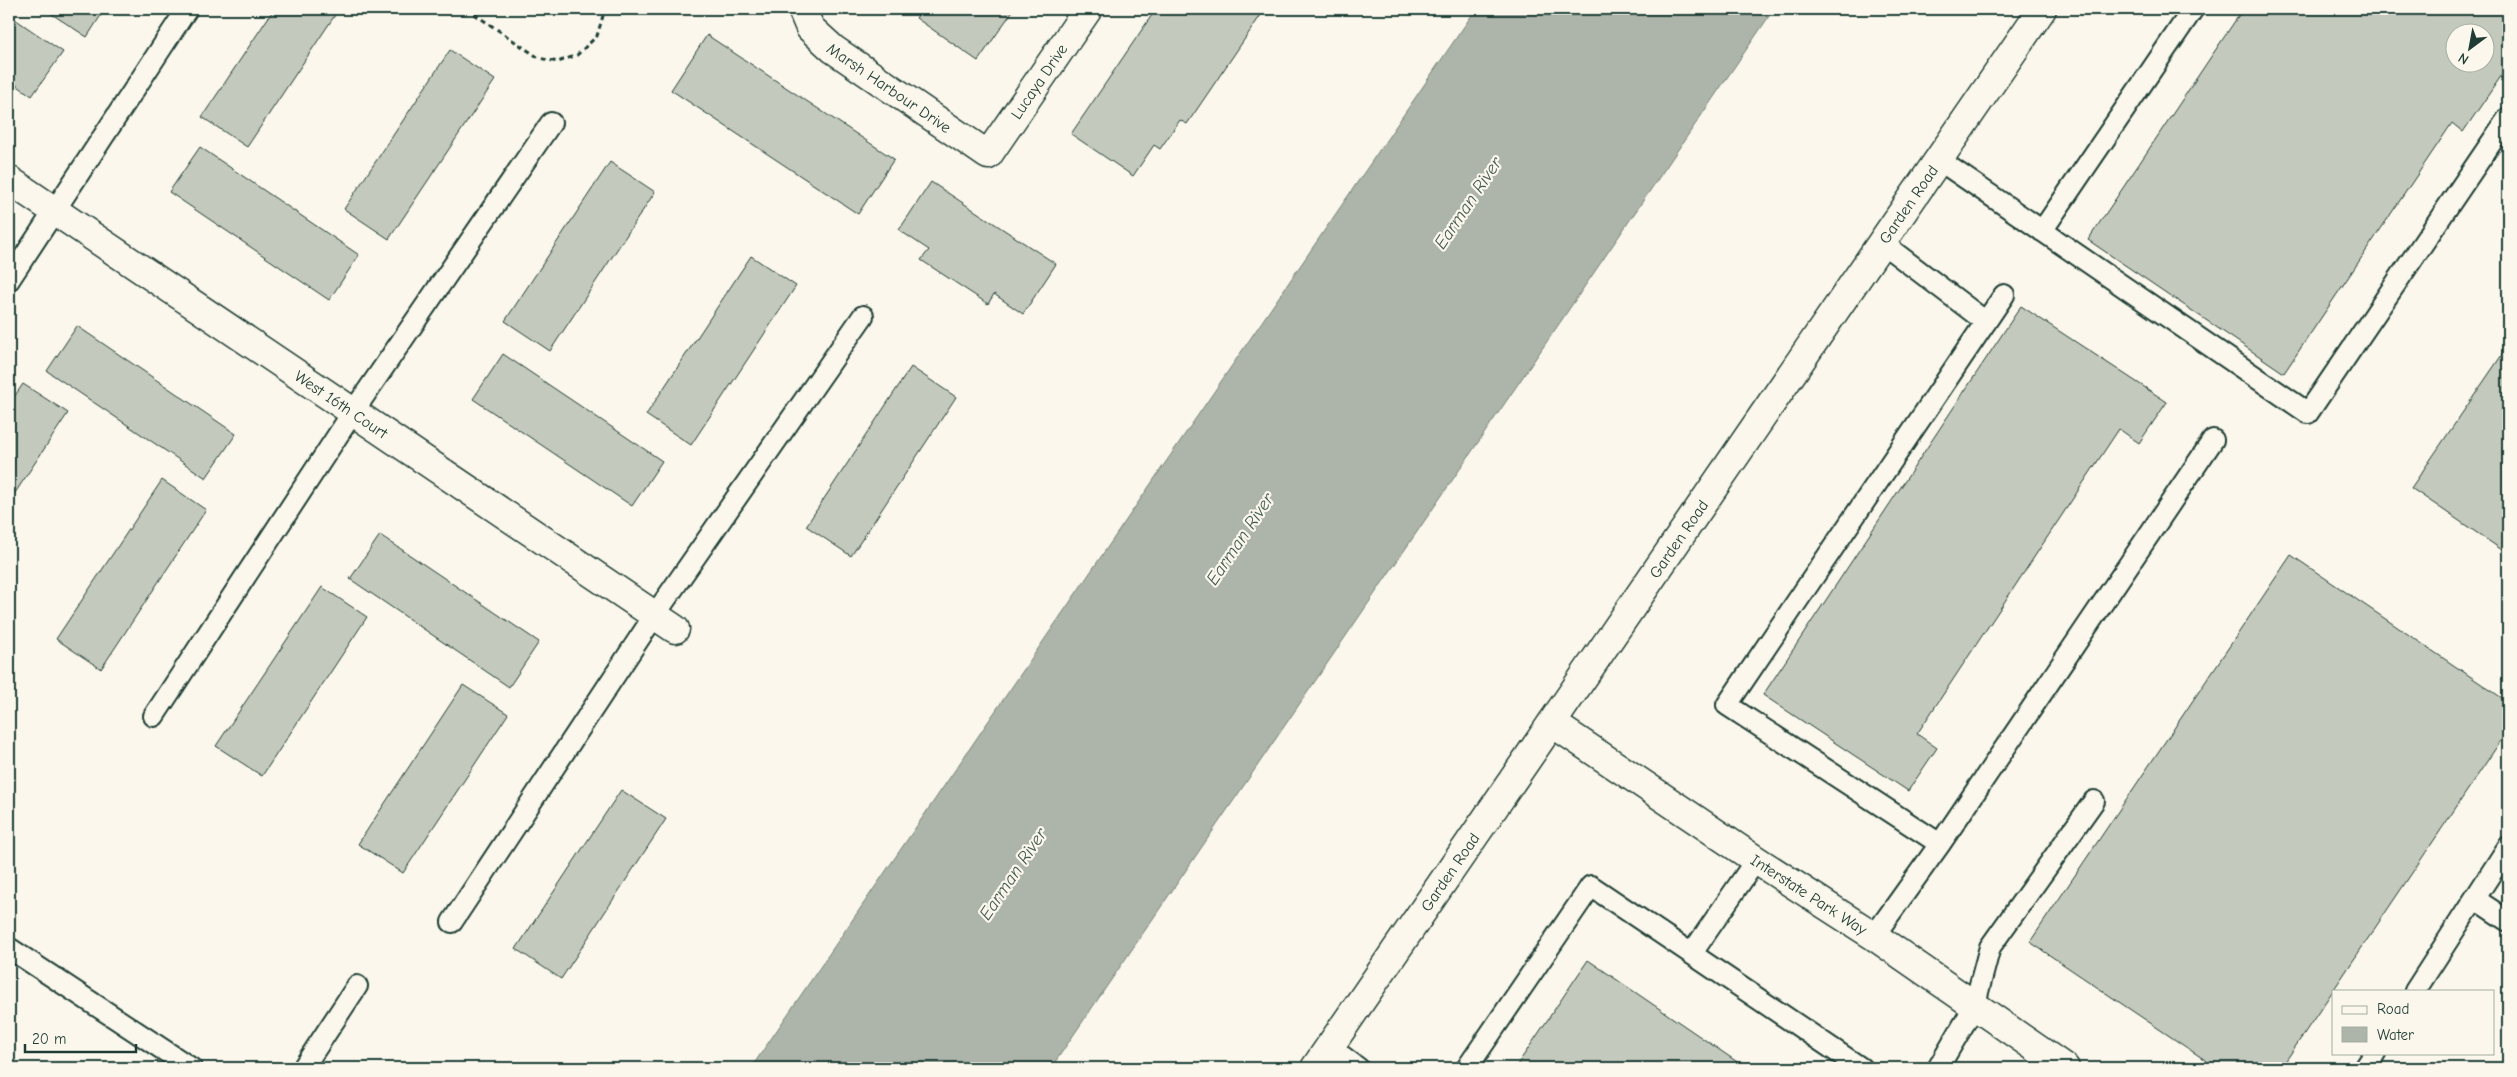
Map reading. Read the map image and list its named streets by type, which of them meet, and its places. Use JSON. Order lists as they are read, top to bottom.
{
  "streets": {
    "street": [
      "Lucaya Drive",
      "Marsh Harbour Drive",
      "Garden Road",
      "West 16th Court",
      "Interstate Park Way"
    ]
  },
  "crossings": [
    ["Lucaya Drive", "Marsh Harbour Drive"],
    ["Garden Road", "Interstate Park Way"]
  ],
  "water": ["Earman River"],
  "legend": ["Road", "Water"],
  "scale_bar": "20 m",
  "north": "bottom left"
}
